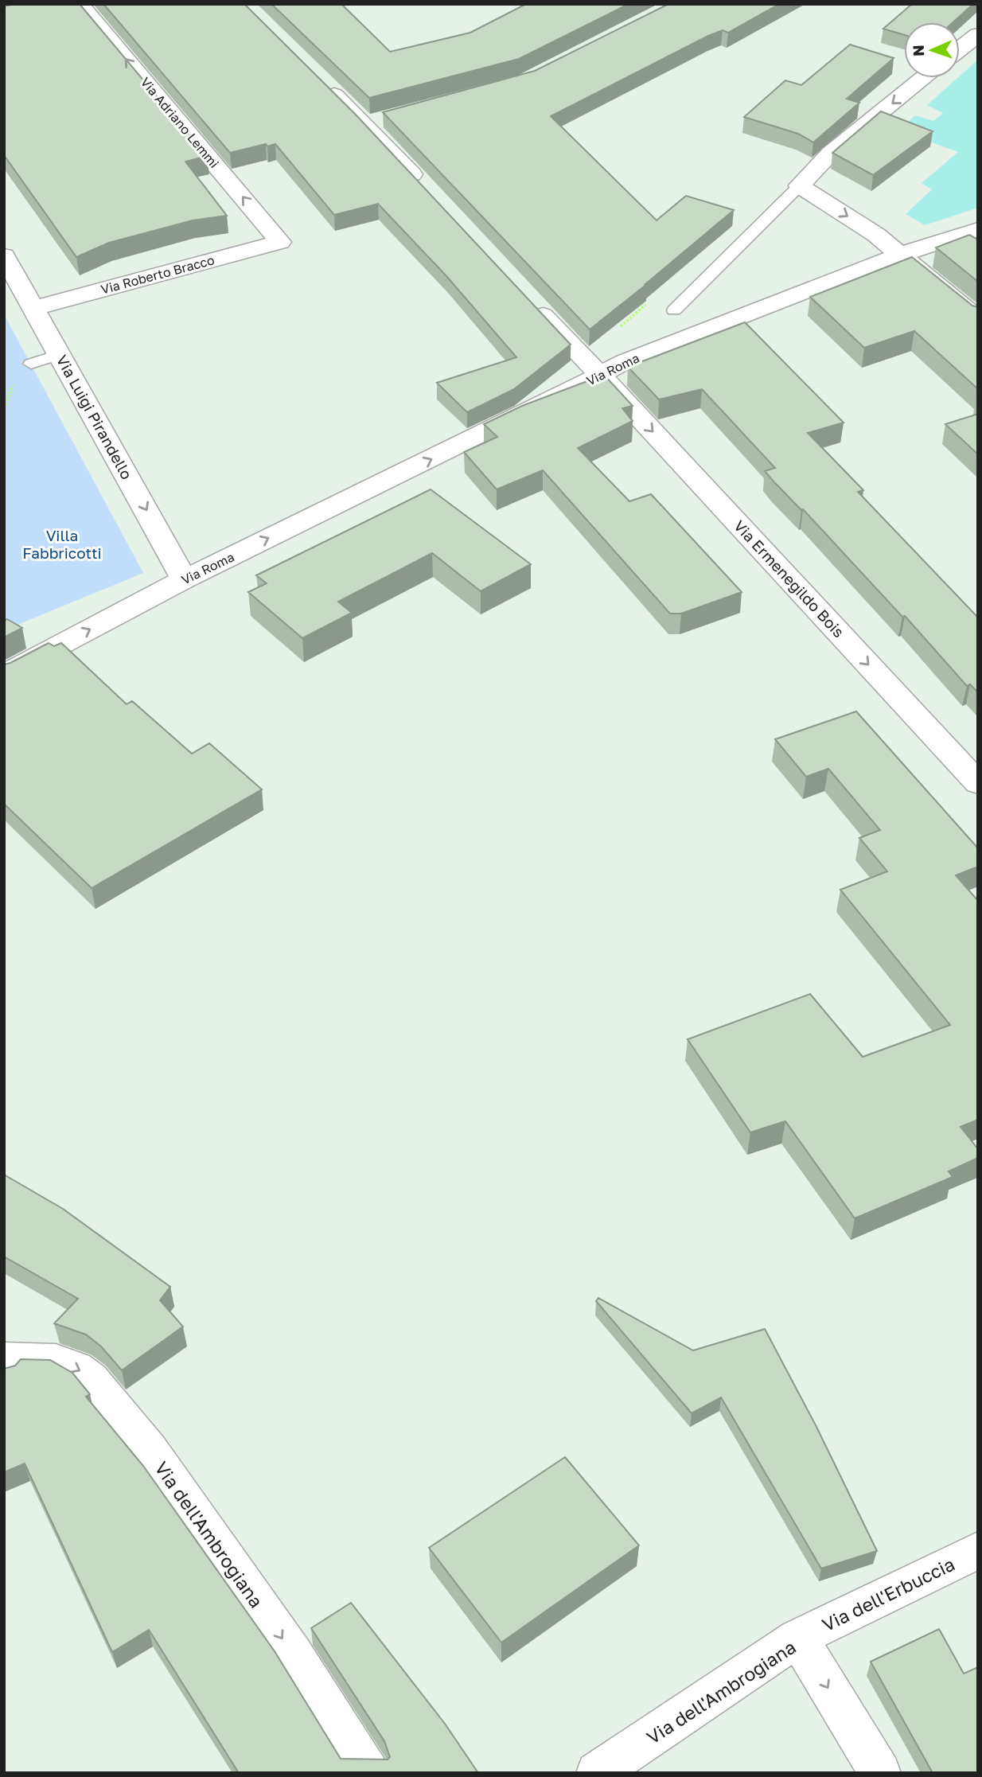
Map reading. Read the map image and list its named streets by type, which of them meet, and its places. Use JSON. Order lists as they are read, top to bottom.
{
  "streets": {
    "street": [
      "Via Adriano Lemmi",
      "Via Roberto Bracco",
      "Via Roma",
      "Via Luigi Pirandello",
      "Via Ermenegildo Bois",
      "Via dell'Ambrogiana",
      "Via dell'Erbuccia"
    ]
  },
  "crossings": [
    ["Via Adriano Lemmi", "Via Roberto Bracco"],
    ["Via Roberto Bracco", "Via Luigi Pirandello"],
    ["Via Roma", "Via Luigi Pirandello"],
    ["Via Roma", "Via Ermenegildo Bois"],
    ["Via dell'Ambrogiana", "Via dell'Erbuccia"]
  ],
  "one_way": [
    "Via Roma",
    "Via Luigi Pirandello",
    "Via Ermenegildo Bois",
    "Via dell'Ambrogiana"
  ],
  "parks": ["Villa Fabbricotti"],
  "north": "left"
}
